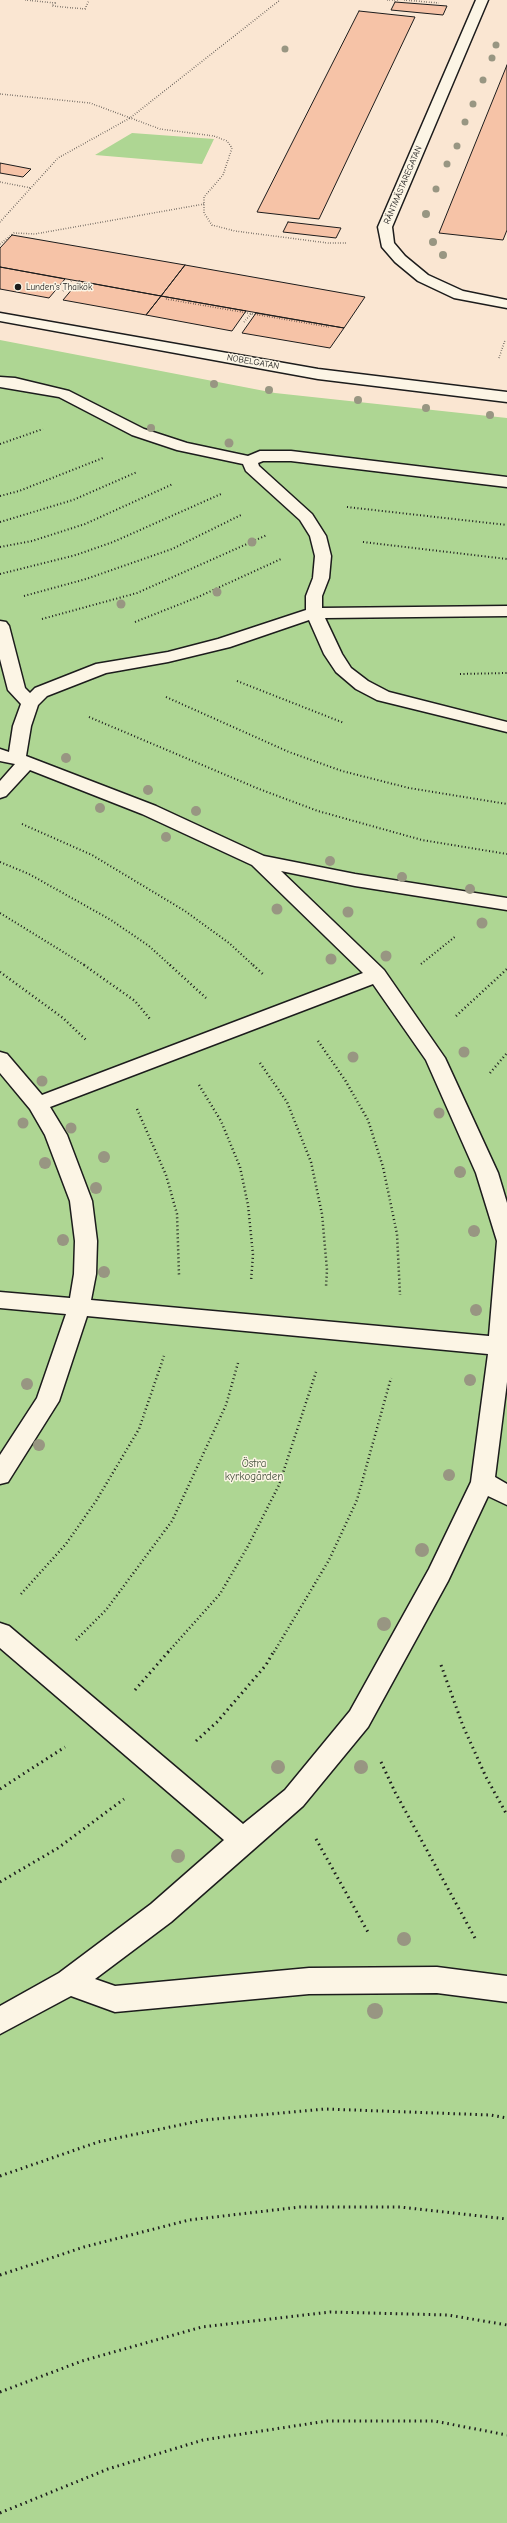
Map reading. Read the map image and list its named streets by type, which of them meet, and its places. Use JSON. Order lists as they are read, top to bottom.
{
  "streets": {
    "street": ["RÄNTMÄSTAREGATAN", "NOBELGATAN"]
  },
  "parks": ["Östra kyrkogården"],
  "places": ["Lunden's Thaikök"]
}
